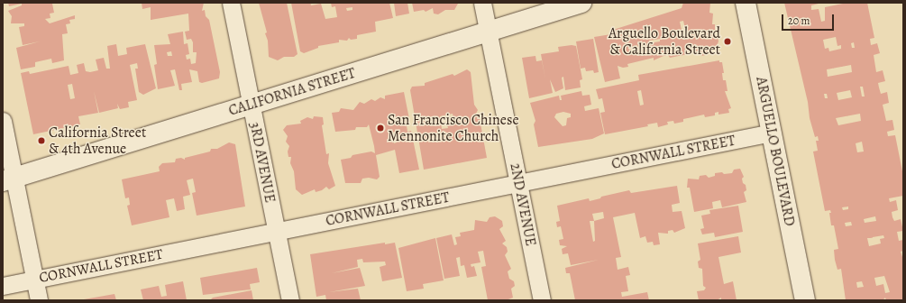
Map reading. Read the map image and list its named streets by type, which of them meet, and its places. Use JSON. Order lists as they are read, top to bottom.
{
  "streets": {
    "main road": ["CALIFORNIA STREET", "ARGUELLO BOULEVARD"],
    "street": ["CORNWALL STREET", "3RD AVENUE", "2ND AVENUE"]
  },
  "crossings": [
    ["CALIFORNIA STREET", "3RD AVENUE"],
    ["CALIFORNIA STREET", "2ND AVENUE"],
    ["ARGUELLO BOULEVARD", "CORNWALL STREET"],
    ["CORNWALL STREET", "3RD AVENUE"],
    ["CORNWALL STREET", "2ND AVENUE"]
  ],
  "places": ["Arguello Boulevard & California Street", "San Francisco Chinese Mennonite Church", "California Street & 4th Avenue"],
  "scale_bar": "20 m"
}
